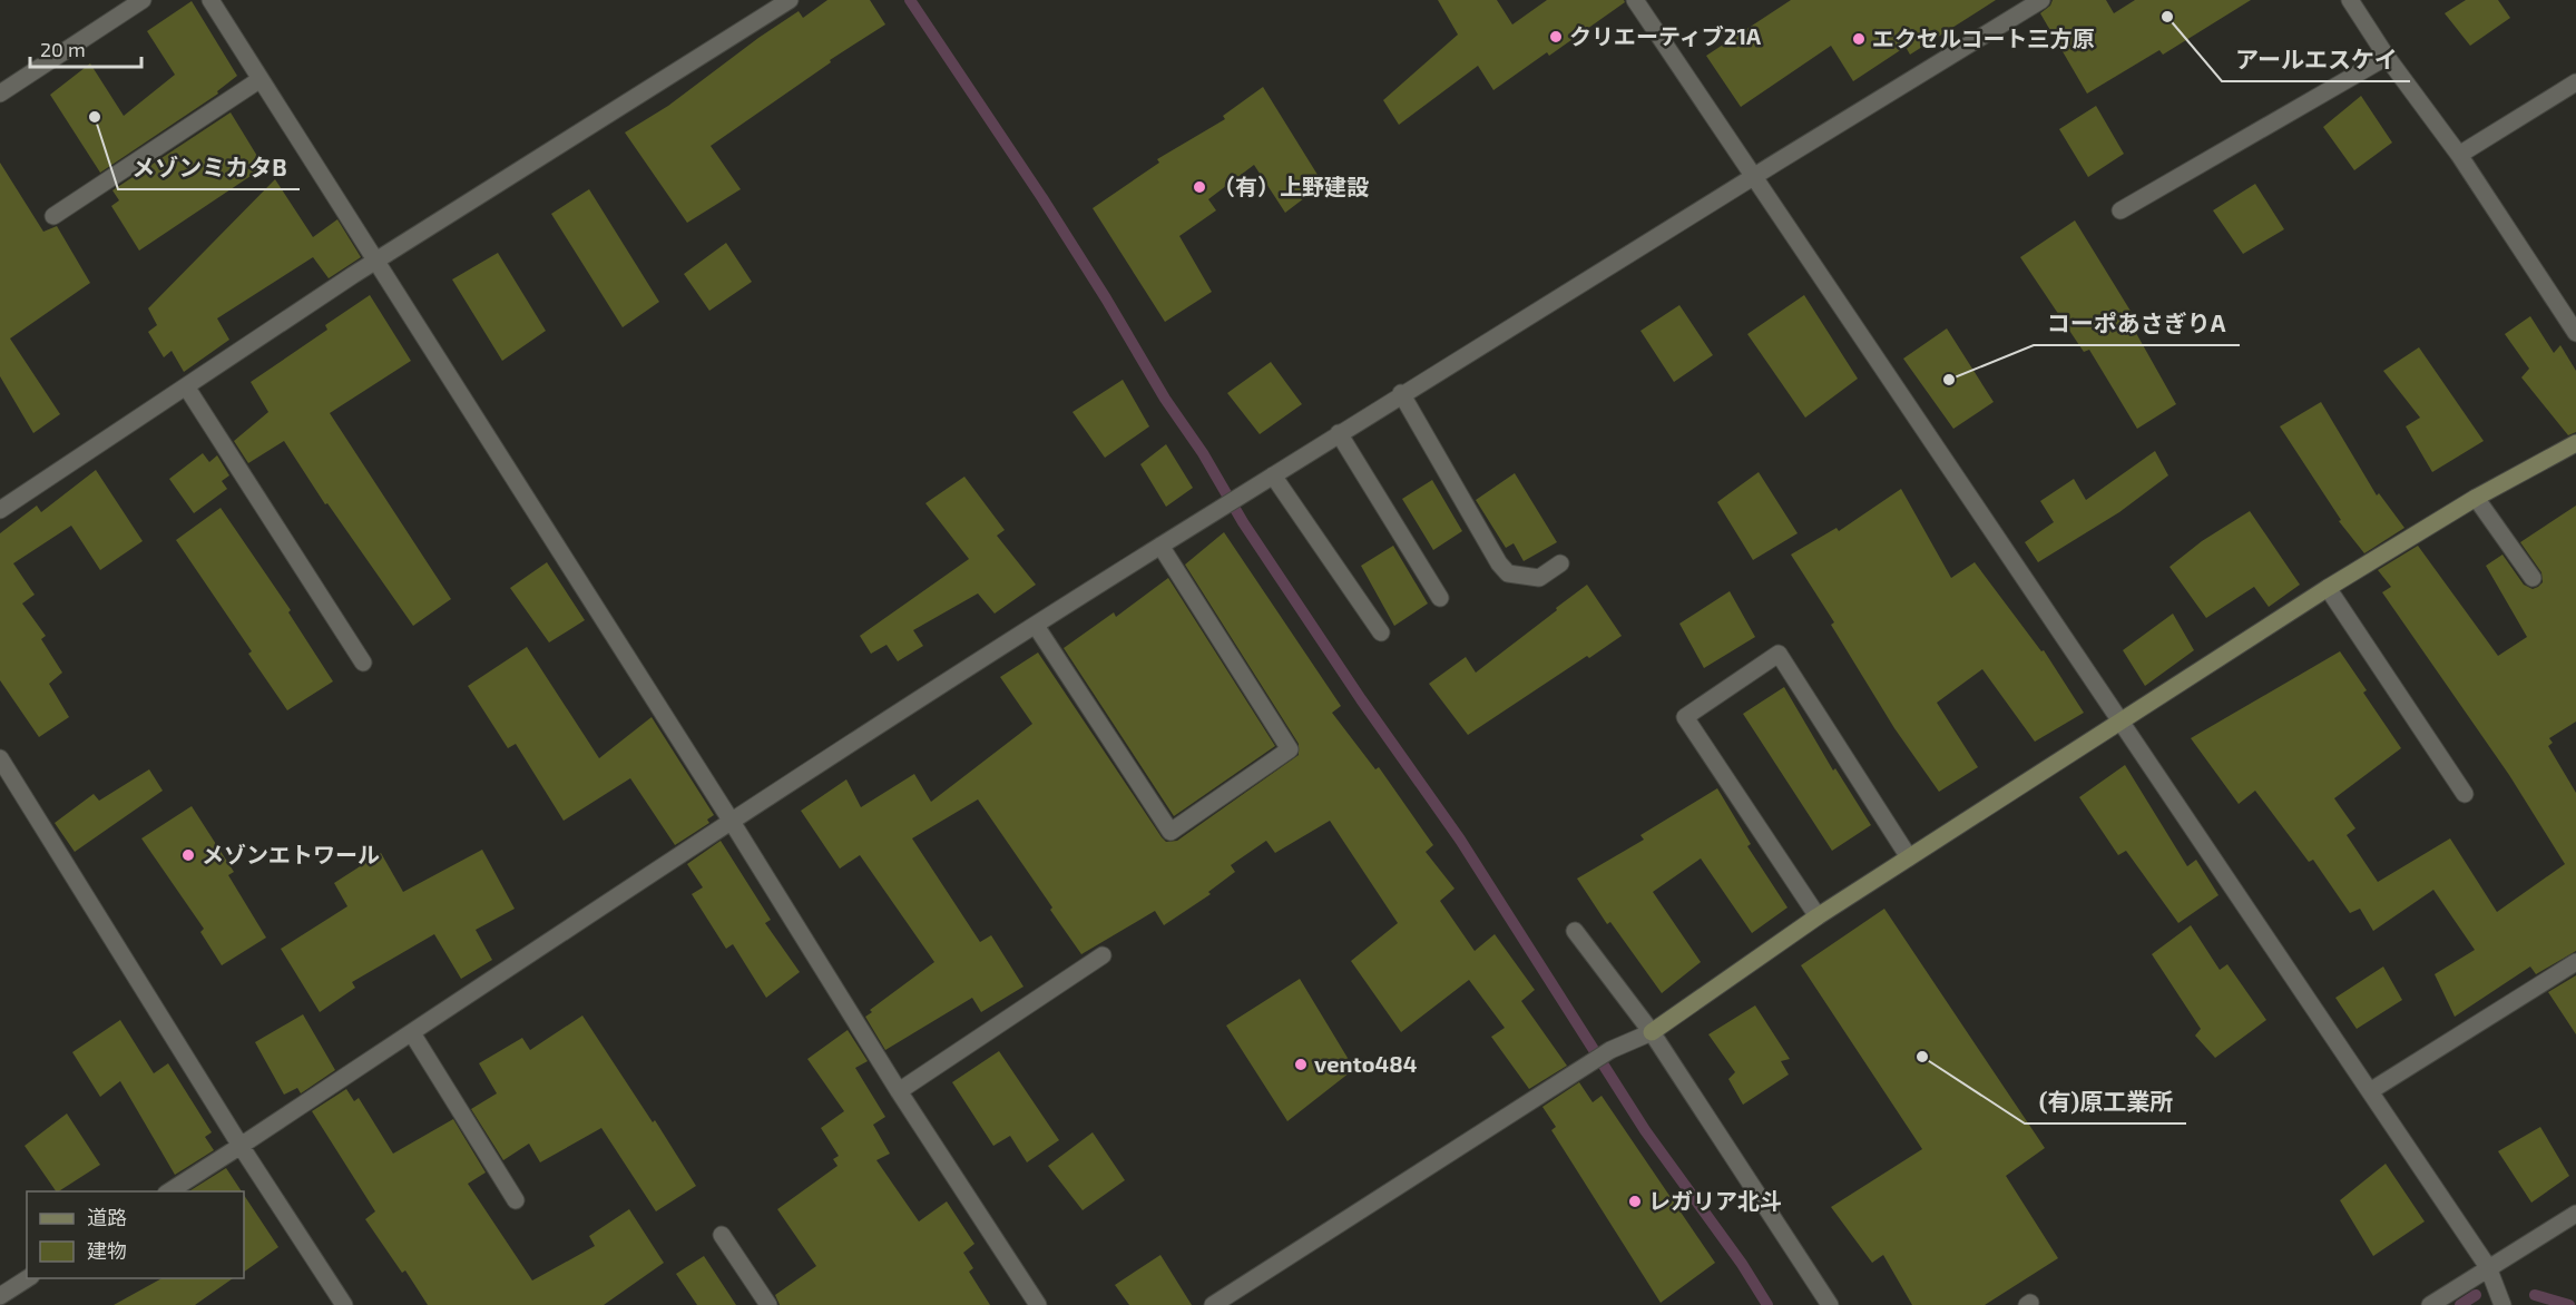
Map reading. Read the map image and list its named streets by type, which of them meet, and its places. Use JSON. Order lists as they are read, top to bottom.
{
  "places": [
    "アールエスケイ",
    "クリエーティブ21A",
    "エクセルコート三方原",
    "メゾンミカタB",
    "（有）上野建設",
    "コーポあさぎりA",
    "メゾンエトワール",
    "(有)原工業所",
    "vento484",
    "レガリア北斗"
  ],
  "legend": ["道路", "建物"],
  "scale_bar": "20 m"
}
